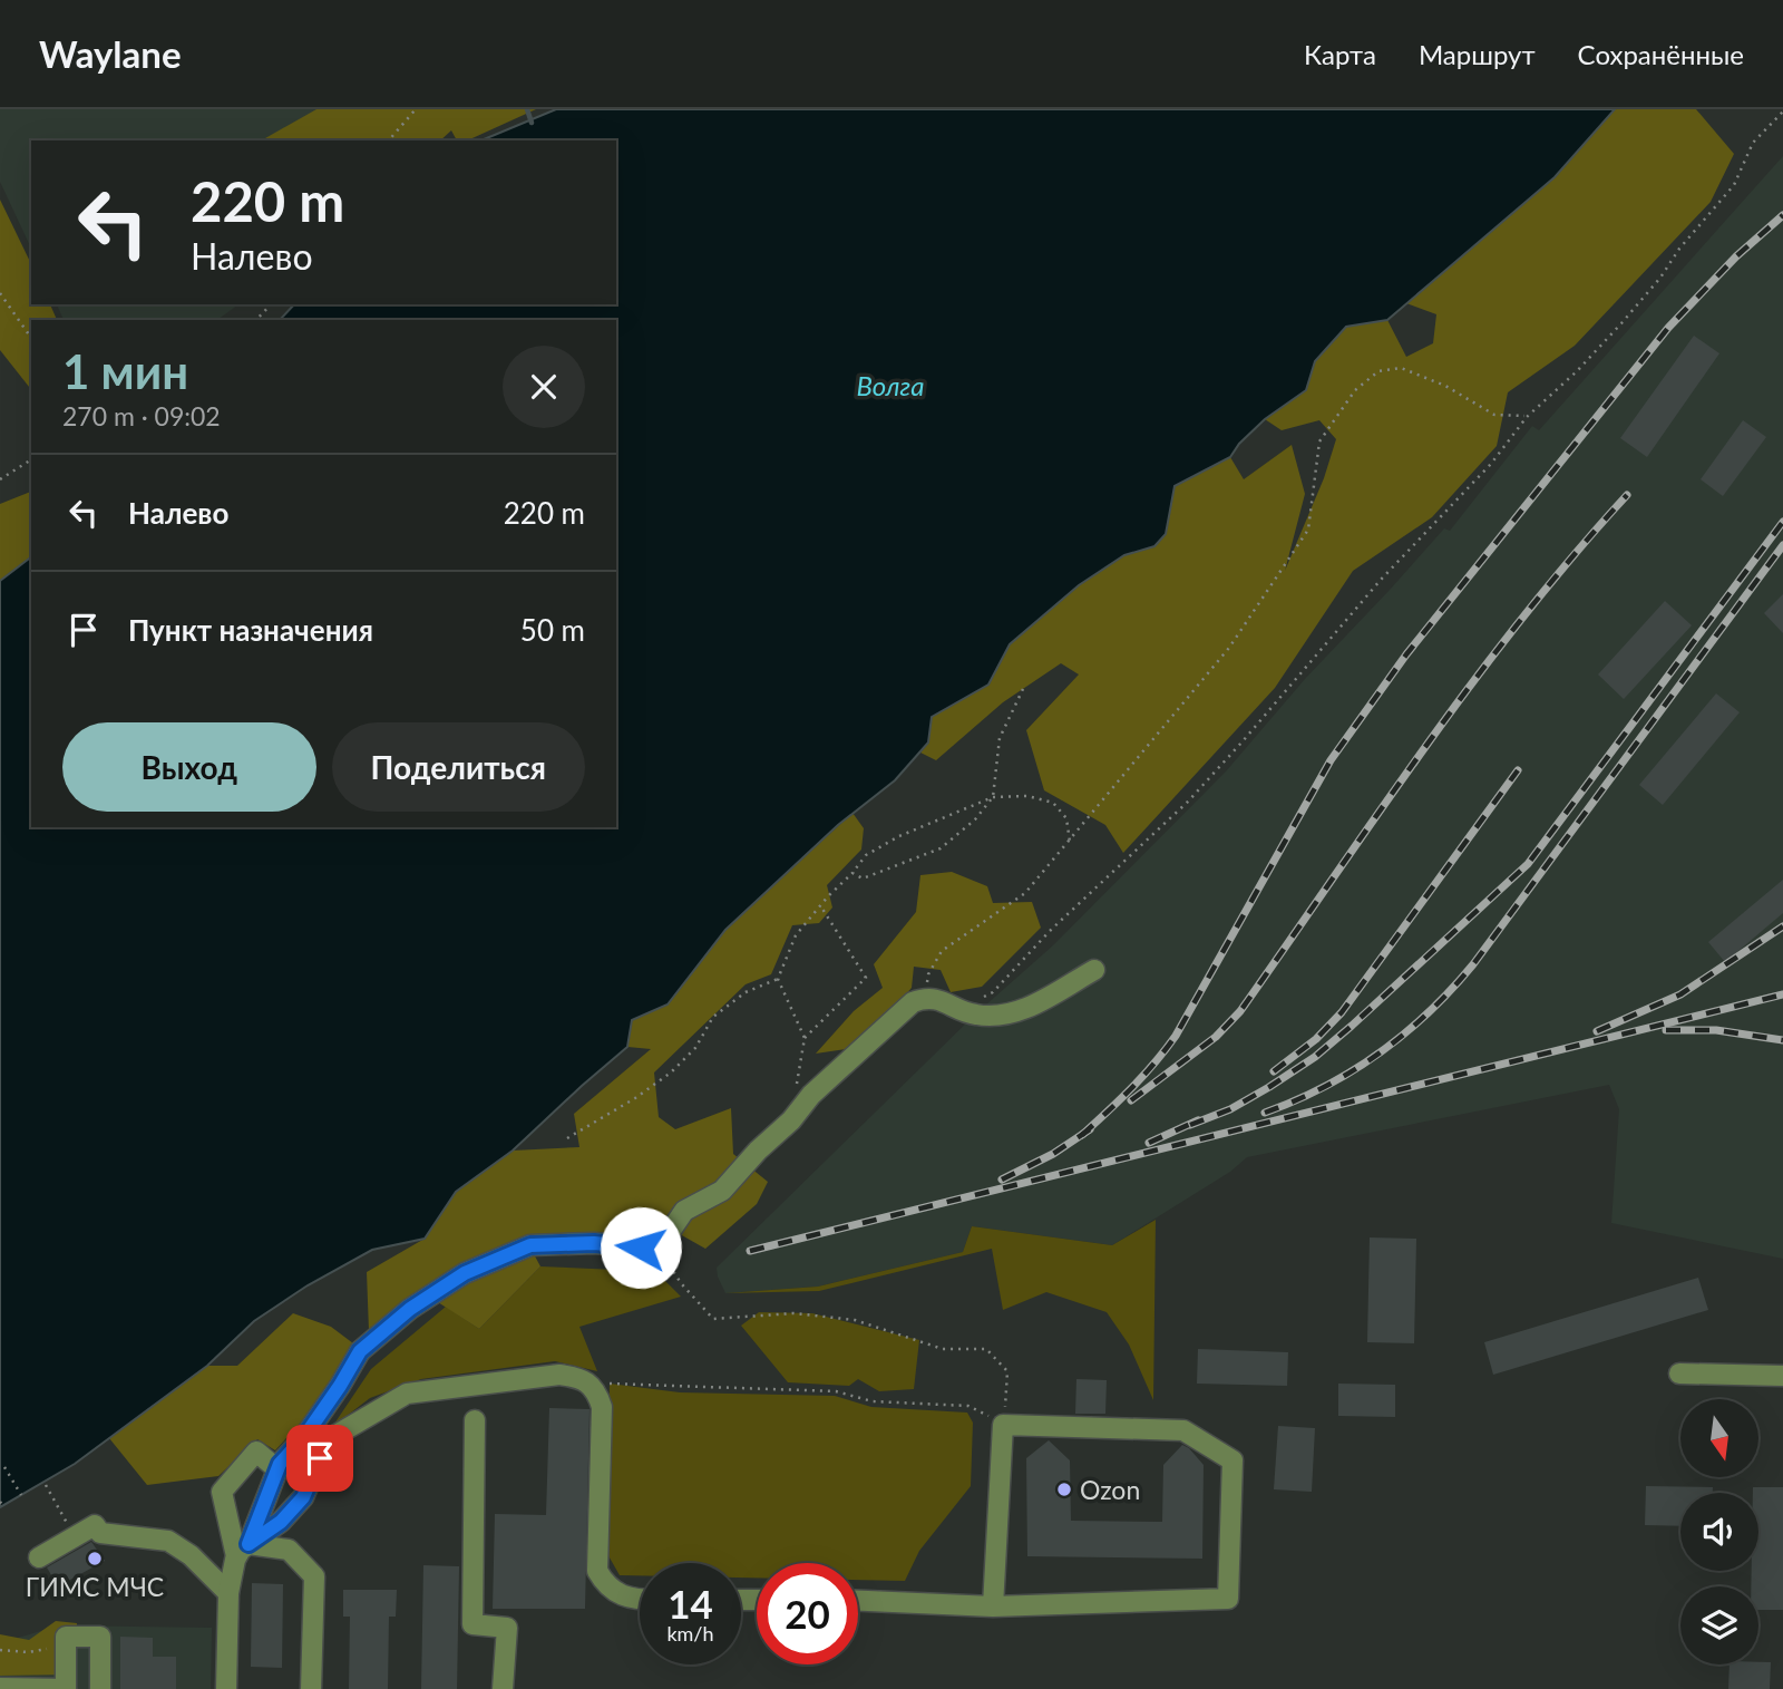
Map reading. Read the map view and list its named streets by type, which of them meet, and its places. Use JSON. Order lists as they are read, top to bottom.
{
  "water": ["Волга"],
  "places": ["Ozon", "ГИМС МЧС"],
  "north": "bottom",
  "page": {
    "header": "Waylane",
    "nav": ["Карта", "Маршрут", "Сохранённые"],
    "turn": ["220 m", "Налево"],
    "heading": ["1 мин", "270 m · 09:02"],
    "list": [
      {
        "name": "Налево",
        "value": "220 m"
      },
      {
        "name": "Пункт назначения",
        "value": "50 m"
      }
    ],
    "buttons": ["Выход", "Поделиться"],
    "speed": "14 km/h",
    "limit": "20"
  }
}
